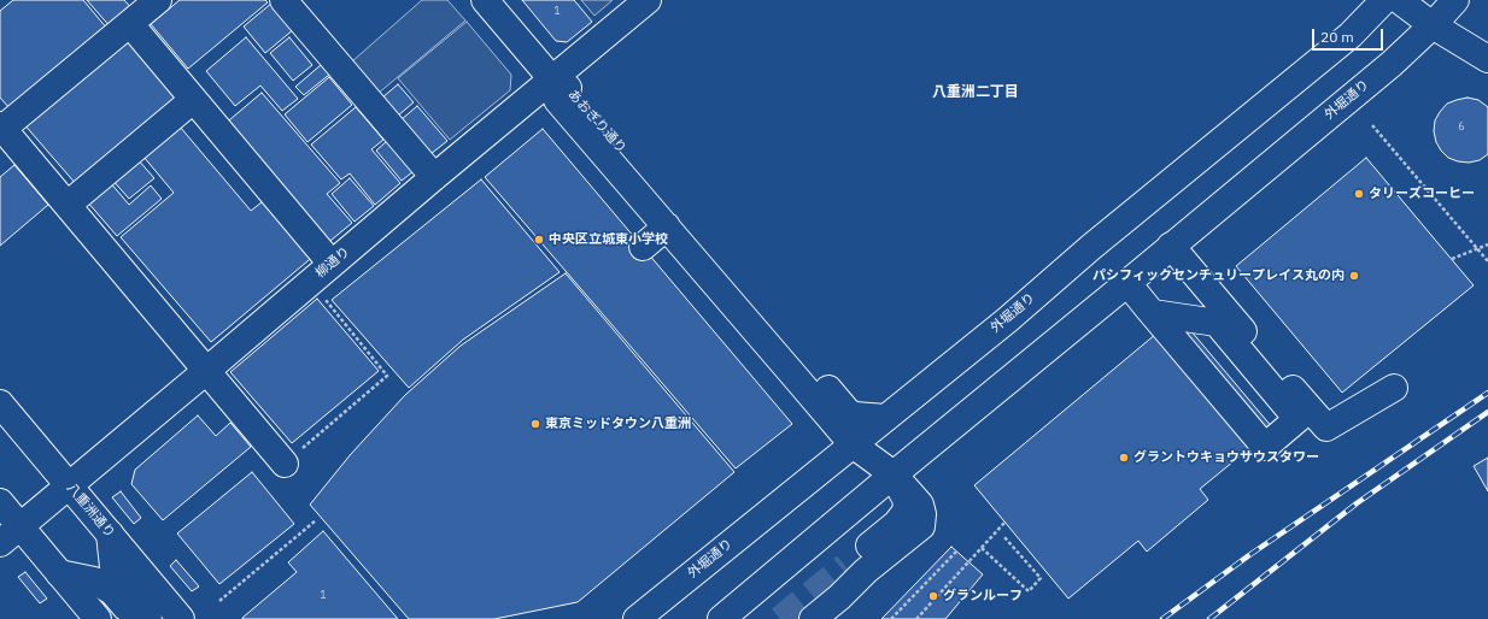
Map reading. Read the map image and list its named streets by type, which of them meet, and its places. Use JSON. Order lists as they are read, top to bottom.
{
  "streets": {
    "street": [
      "外堀通り",
      "あおぎり通り",
      "柳通り",
      "八重洲通り"
    ]
  },
  "crossings": [
    ["外堀通り", "あおぎり通り"],
    ["あおぎり通り", "柳通り"],
    ["柳通り", "八重洲通り"]
  ],
  "districts": ["八重洲二丁目"],
  "places": [
    "タリーズコーヒー",
    "中央区立城東小学校",
    "パシフィックセンチュリープレイス丸の内",
    "東京ミッドタウン八重洲",
    "グラントウキョウサウスタワー",
    "グランルーフ"
  ],
  "house_numbers": ["1", "6", "1"],
  "scale_bar": "20 m"
}
